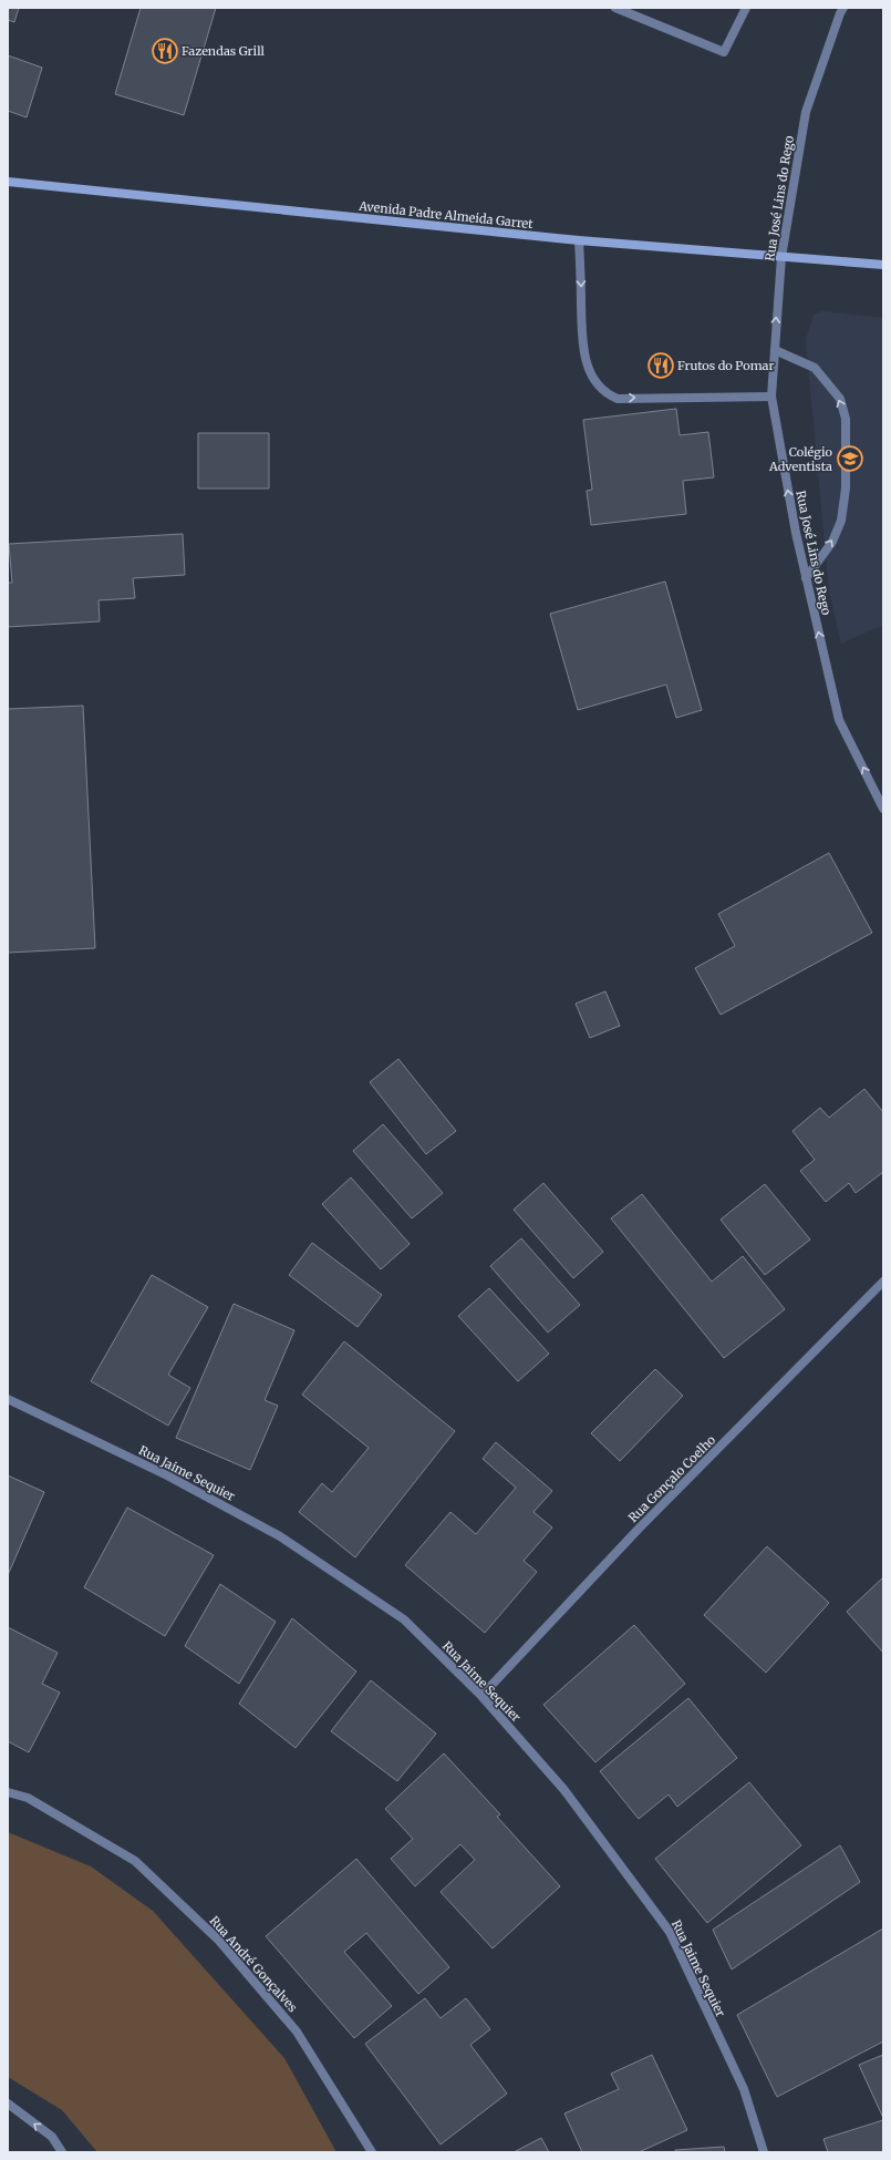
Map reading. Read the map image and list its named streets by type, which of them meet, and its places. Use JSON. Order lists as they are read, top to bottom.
{
  "streets": {
    "main road": ["Avenida Padre Almeida Garret"],
    "street": [
      "Rua José Lins do Rego",
      "Rua Jaime Sequier",
      "Rua Gonçalo Coelho",
      "Rua André Gonçalves"
    ]
  },
  "crossings": [
    ["Rua José Lins do Rego", "Avenida Padre Almeida Garret"],
    ["Rua Jaime Sequier", "Rua Gonçalo Coelho"]
  ],
  "one_way": ["Rua José Lins do Rego"],
  "places": {
    "restaurant": ["Fazendas Grill", "Frutos do Pomar"],
    "school or university": ["Colégio Adventista"]
  }
}
